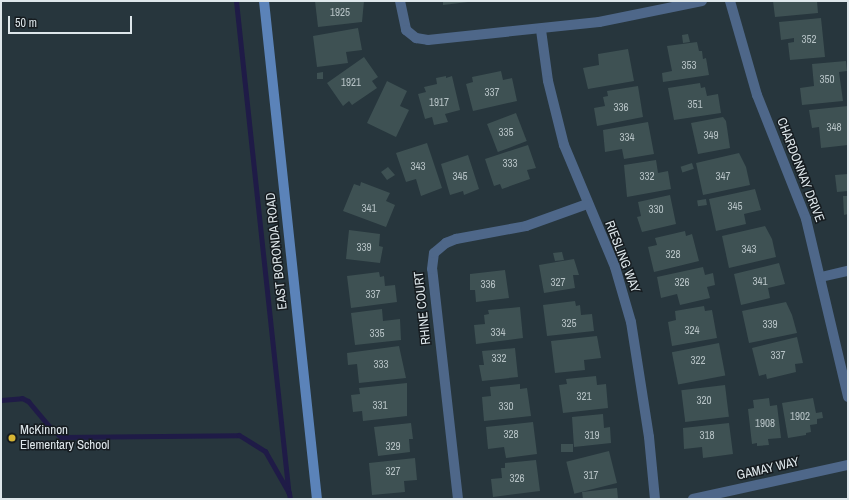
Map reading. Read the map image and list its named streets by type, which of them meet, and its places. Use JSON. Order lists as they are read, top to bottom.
{
  "streets": {
    "main road": ["EAST BORONDA ROAD"],
    "street": [
      "CHARDONNAY DRIVE",
      "RIESLING WAY",
      "RHINE COURT",
      "GAMAY WAY"
    ]
  },
  "crossings": [
    ["RIESLING WAY", "RHINE COURT"]
  ],
  "places": ["McKinnon Elementary School"],
  "house_numbers": [
    "1925",
    "352",
    "353",
    "350",
    "1921",
    "337",
    "1917",
    "351",
    "336",
    "348",
    "335",
    "349",
    "334",
    "333",
    "343",
    "345",
    "332",
    "347",
    "345",
    "341",
    "330",
    "339",
    "343",
    "328",
    "341",
    "327",
    "326",
    "336",
    "337",
    "325",
    "339",
    "324",
    "334",
    "335",
    "337",
    "332",
    "322",
    "333",
    "321",
    "320",
    "331",
    "330",
    "1902",
    "1908",
    "328",
    "319",
    "318",
    "329",
    "327",
    "317",
    "326"
  ],
  "scale_bar": "50 m"
}
